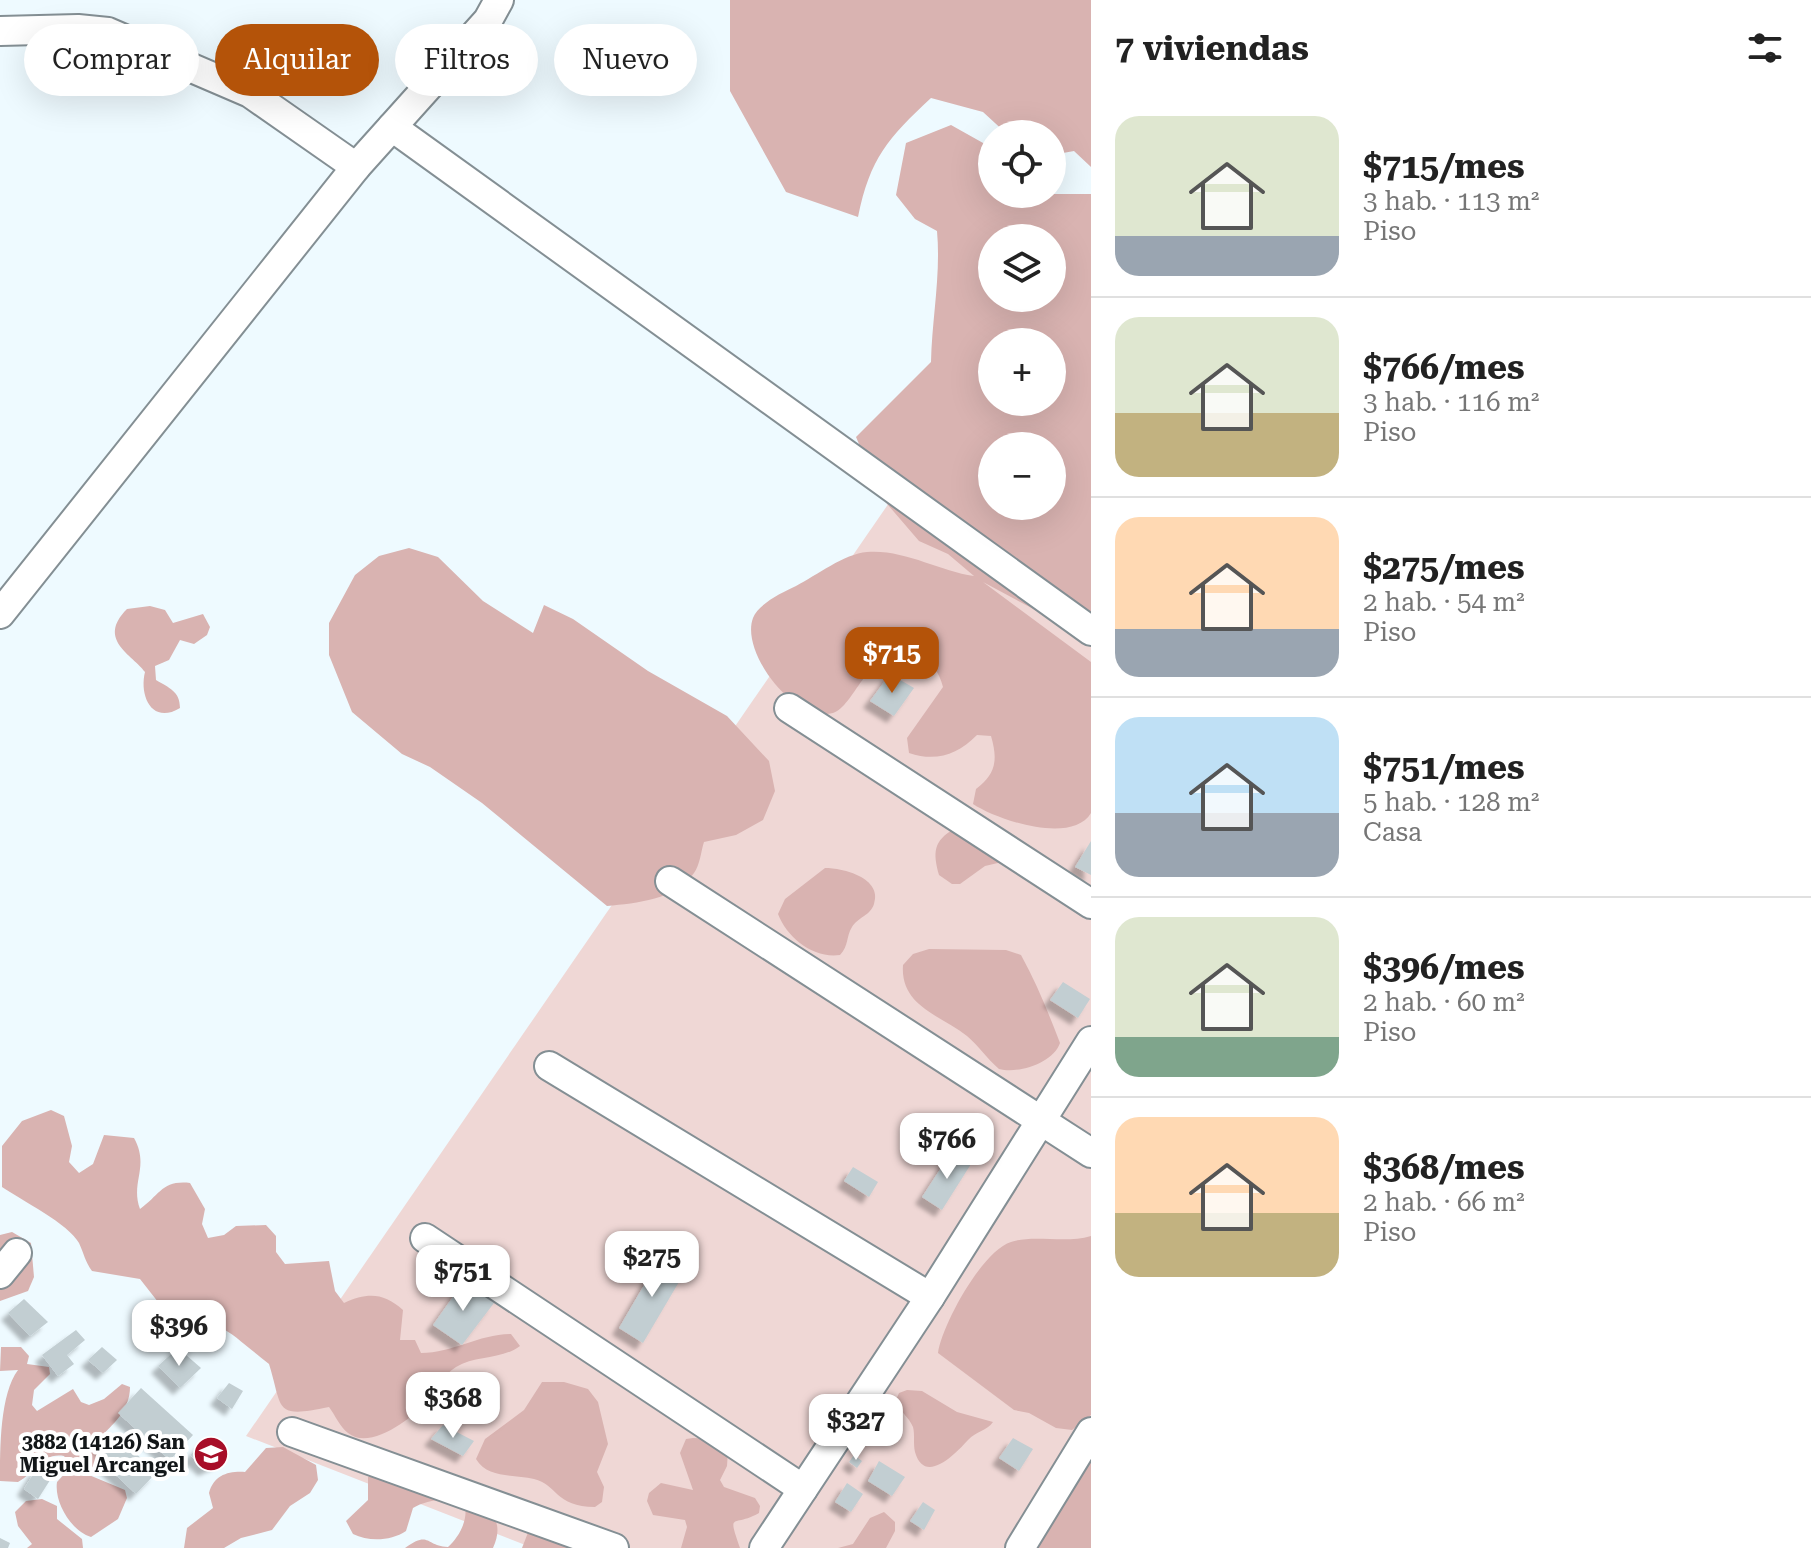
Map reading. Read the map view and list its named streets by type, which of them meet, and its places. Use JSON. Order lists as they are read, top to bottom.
{
  "places": {
    "school or university": ["3882 (14126) San Miguel Arcangel"]
  },
  "page": {
    "heading": "7 viviendas",
    "chip": [
      "Comprar",
      "Alquilar",
      "Filtros",
      "Nuevo"
    ],
    "list": [
      {
        "name": "$715/mes",
        "note": "3 hab. · 113 m² · Piso"
      },
      {
        "name": "$766/mes",
        "note": "3 hab. · 116 m² · Piso"
      },
      {
        "name": "$275/mes",
        "note": "2 hab. · 54 m² · Piso"
      },
      {
        "name": "$751/mes",
        "note": "5 hab. · 128 m² · Casa"
      },
      {
        "name": "$396/mes",
        "note": "2 hab. · 60 m² · Piso"
      },
      {
        "name": "$368/mes",
        "note": "2 hab. · 66 m² · Piso"
      }
    ],
    "map_buttons": ["+", "−"],
    "price": [
      "$715",
      "$766",
      "$275",
      "$751",
      "$396",
      "$368",
      "$327"
    ]
  }
}
